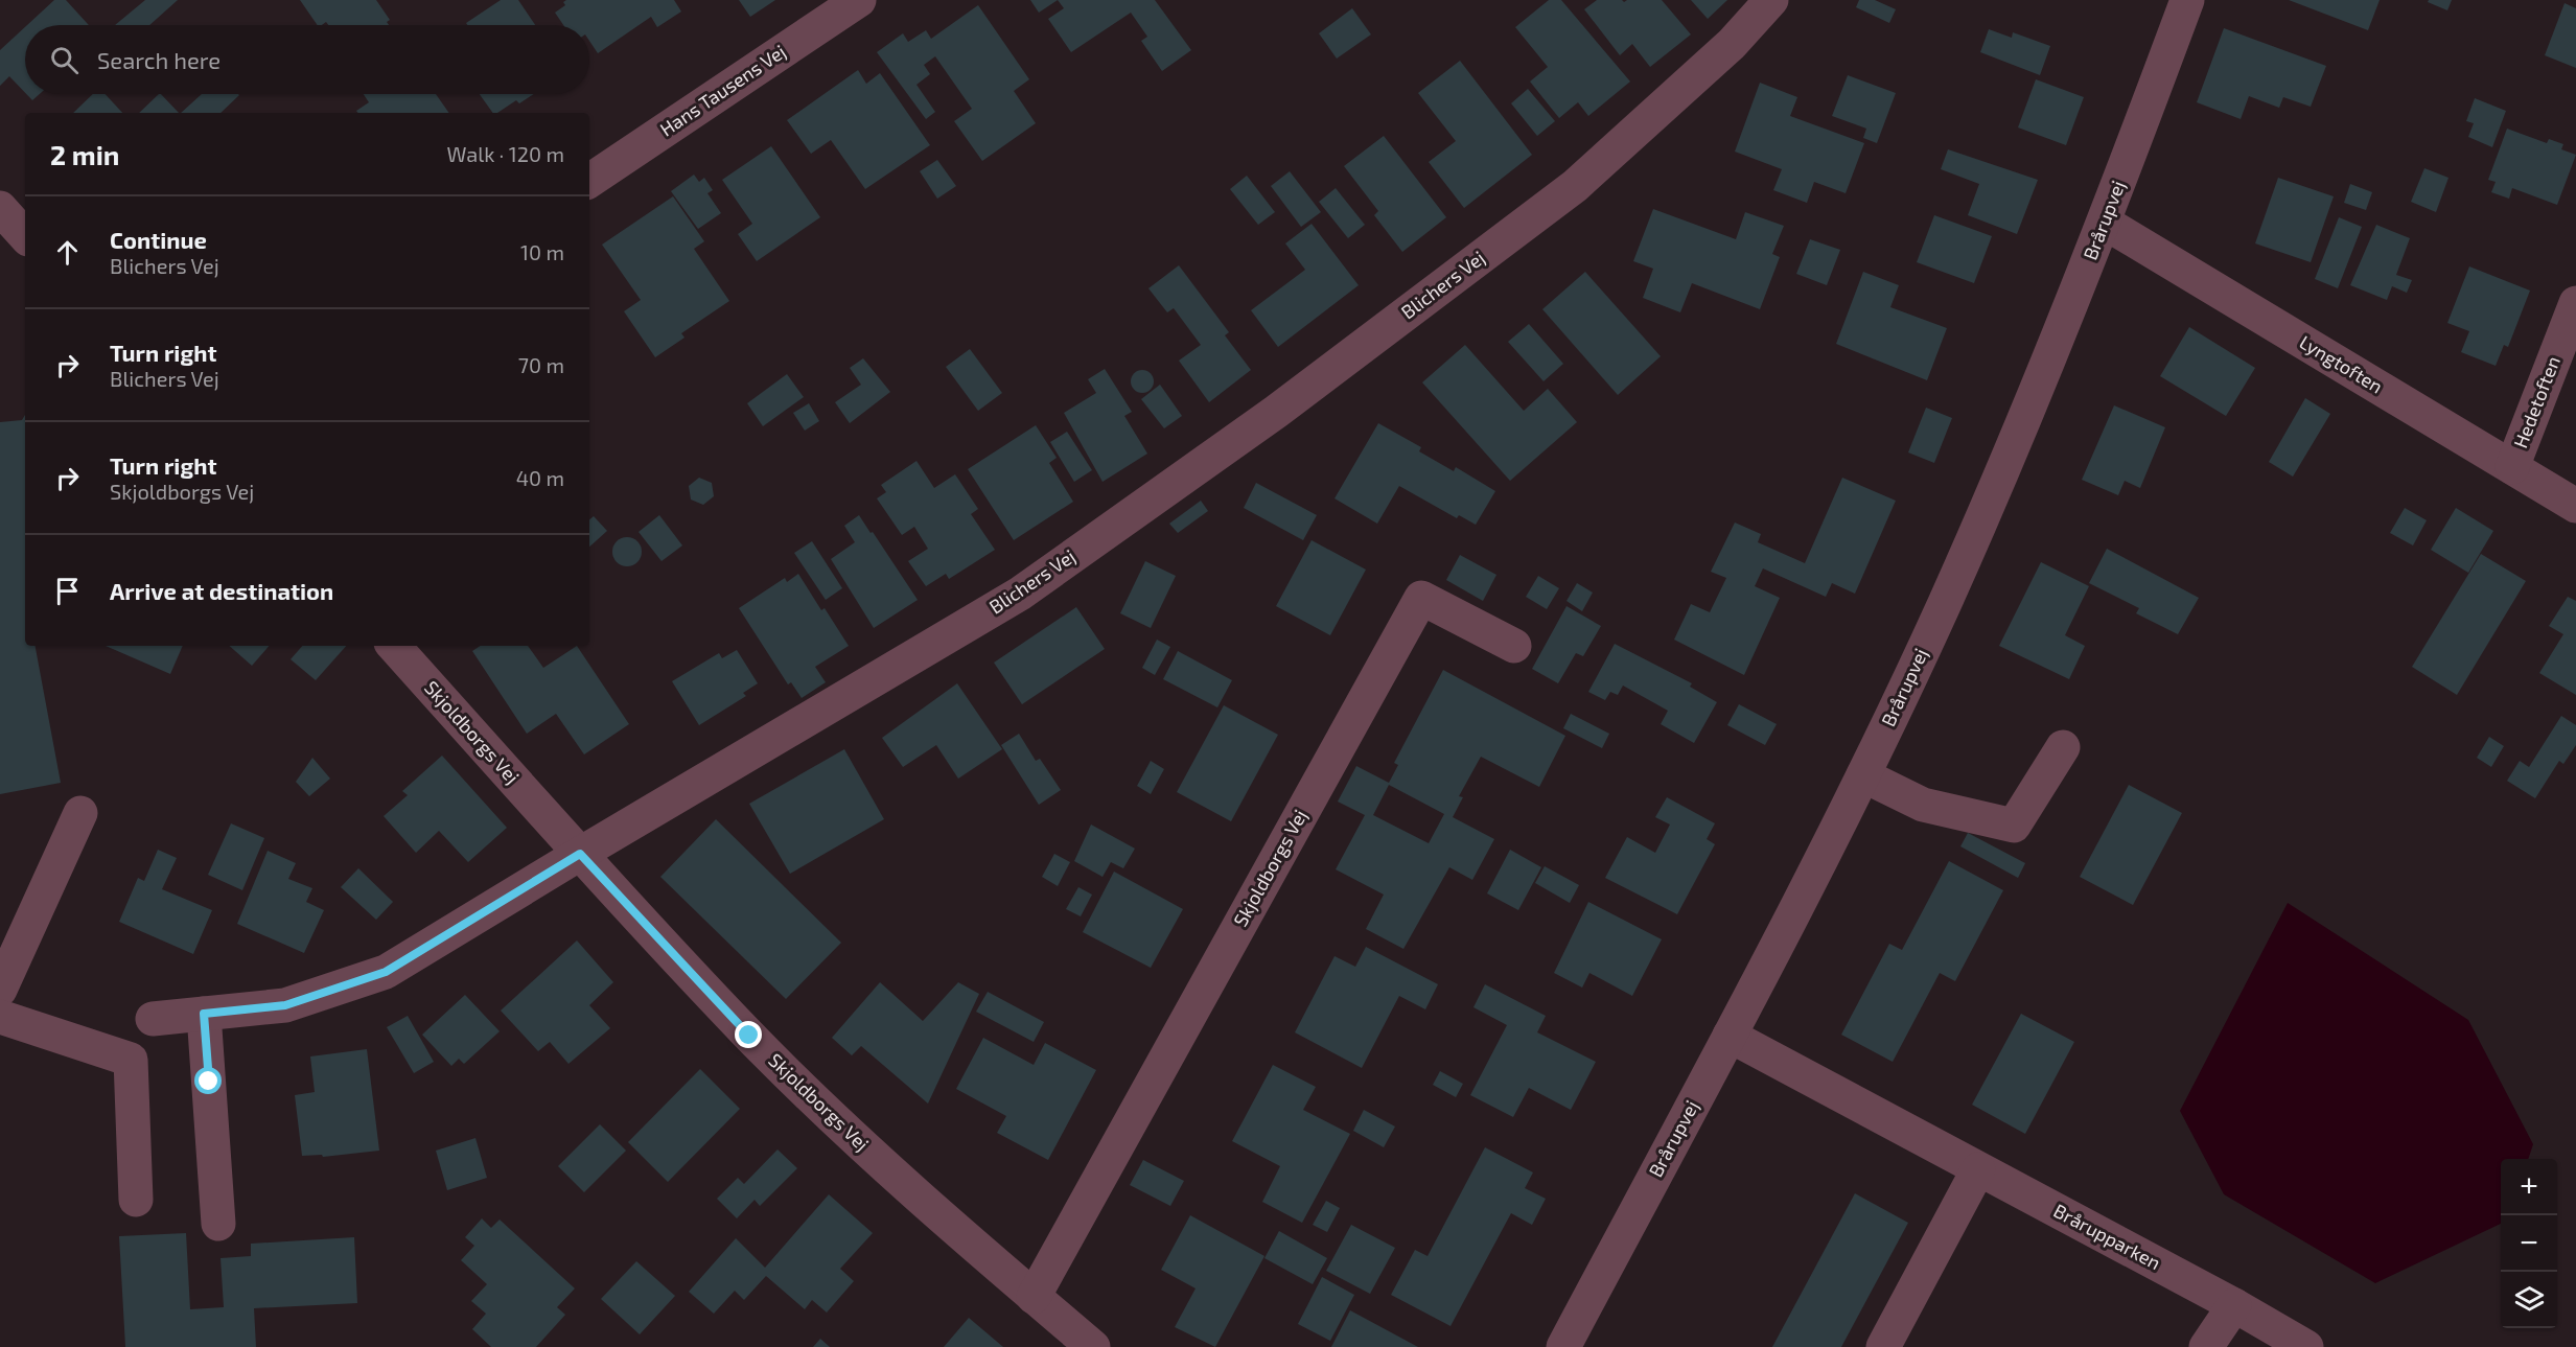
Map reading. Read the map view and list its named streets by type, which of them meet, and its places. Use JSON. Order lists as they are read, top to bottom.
{
  "streets": {
    "street": [
      "Hans Tausens Vej",
      "Brårupvej",
      "Blichers Vej",
      "Lyngtoften",
      "Hedetoften",
      "Skjoldborgs Vej",
      "Brårupparken"
    ]
  },
  "crossings": [
    ["Brårupvej", "Lyngtoften"],
    ["Brårupvej", "Brårupparken"],
    ["Blichers Vej", "Skjoldborgs Vej"],
    ["Lyngtoften", "Hedetoften"]
  ],
  "page": {
    "search": "Search here",
    "heading": ["2 min", "Walk · 120 m"],
    "list": [
      ["Continue", "Blichers Vej", "10 m"],
      ["Turn right", "Blichers Vej", "70 m"],
      ["Turn right", "Skjoldborgs Vej", "40 m"],
      "Arrive at destination"
    ],
    "map_buttons": ["+", "−"]
  }
}
